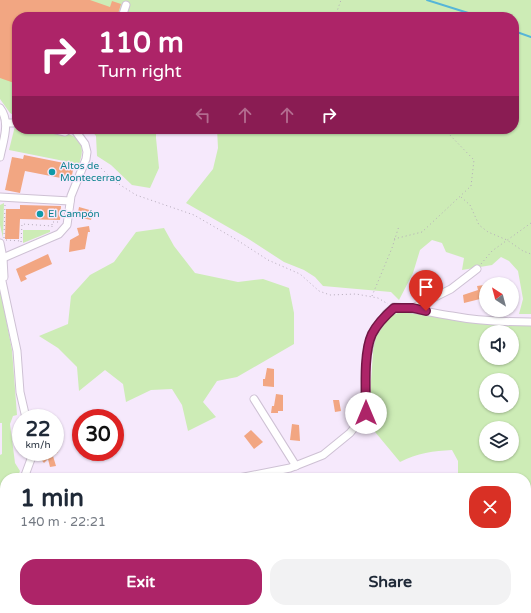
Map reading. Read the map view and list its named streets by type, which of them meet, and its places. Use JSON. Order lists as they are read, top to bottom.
{
  "places": ["Altos de Montecerrao", "El Campón"],
  "north": "top left",
  "page": {
    "turn": ["110 m", "Turn right"],
    "speed": "22 km/h",
    "limit": "30",
    "heading": ["1 min", "140 m · 22:21"],
    "buttons": ["Exit", "Share"]
  }
}
